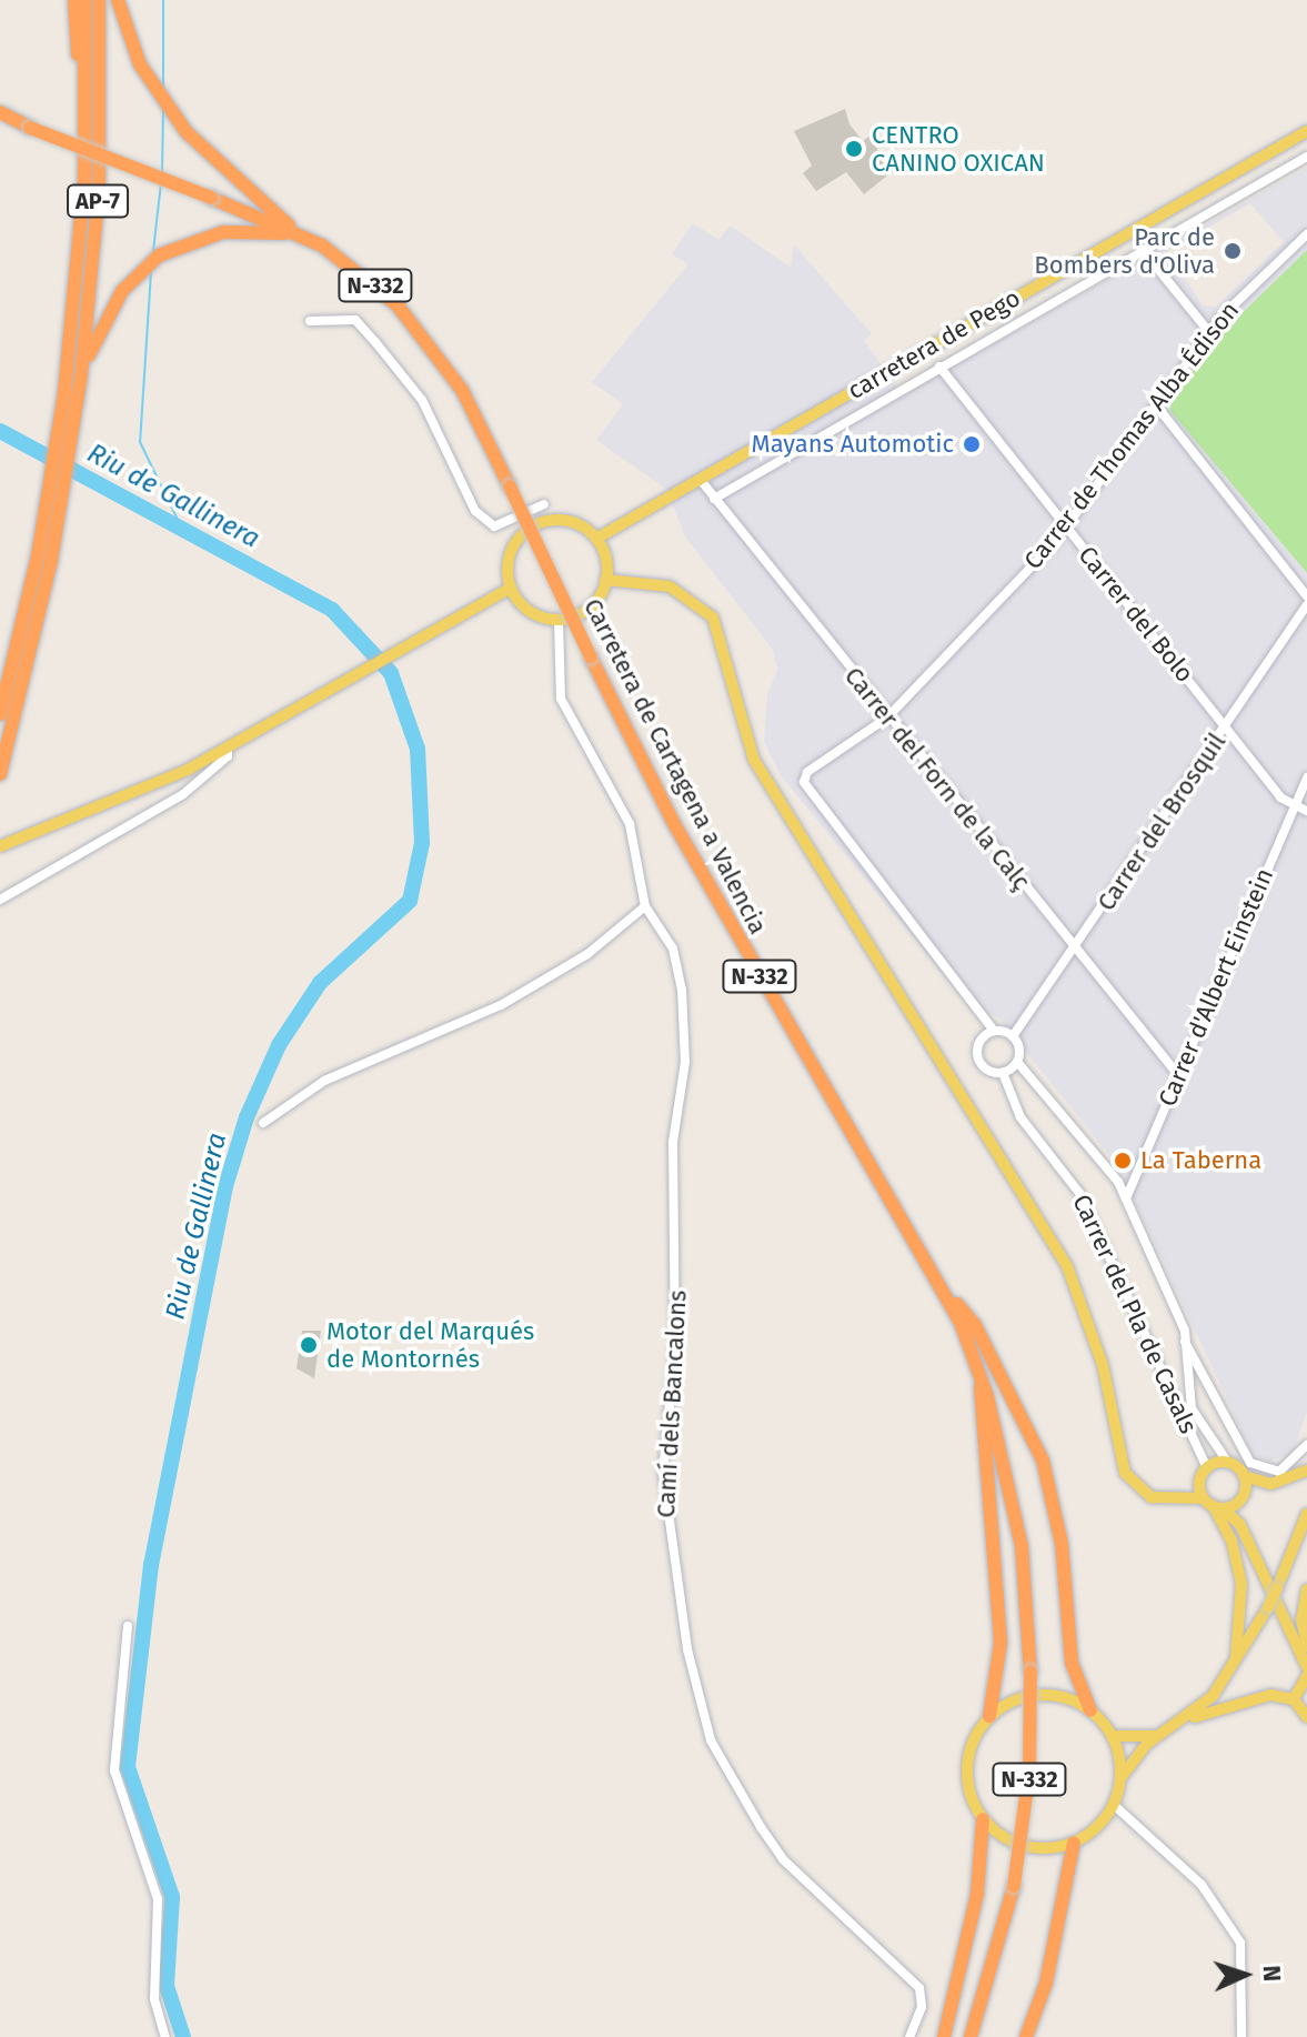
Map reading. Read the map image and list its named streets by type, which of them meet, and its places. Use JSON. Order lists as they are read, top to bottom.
{
  "streets": {
    "highway": ["AP-7", "N-332", "Carretera de Cartagena a Valencia"],
    "main road": ["carretera de Pego"],
    "street": [
      "Carrer de Thomas Alba Édison",
      "Carrer del Bolo",
      "Carrer del Forn de la Calç",
      "Carrer del Brosquil",
      "Carrer d'Albert Einstein",
      "Carrer del Pla de Casals",
      "Camí dels Bancalons"
    ]
  },
  "crossings": [
    ["carretera de Pego", "Carrer del Forn de la Calç"],
    ["Carrer de Thomas Alba Édison", "Carrer del Bolo"],
    ["Carrer de Thomas Alba Édison", "Carrer del Forn de la Calç"],
    ["Carrer de Thomas Alba Édison", "Carrer del Brosquil"],
    ["Carrer de Thomas Alba Édison", "Carrer del Pla de Casals"],
    ["Carrer del Bolo", "Carrer del Brosquil"],
    ["Carrer del Bolo", "Carrer d'Albert Einstein"],
    ["Carrer del Forn de la Calç", "Carrer del Brosquil"],
    ["Carrer del Forn de la Calç", "Carrer d'Albert Einstein"],
    ["Carrer del Brosquil", "Carrer del Pla de Casals"],
    ["Carrer d'Albert Einstein", "Carrer del Pla de Casals"]
  ],
  "water": ["Riu de Gallinera"],
  "places": [
    "CENTRO CANINO OXICAN",
    "Parc de Bombers d'Oliva",
    "Mayans Automotic",
    "La Taberna",
    "Motor del Marqués de Montornés"
  ],
  "north": "right"
}
